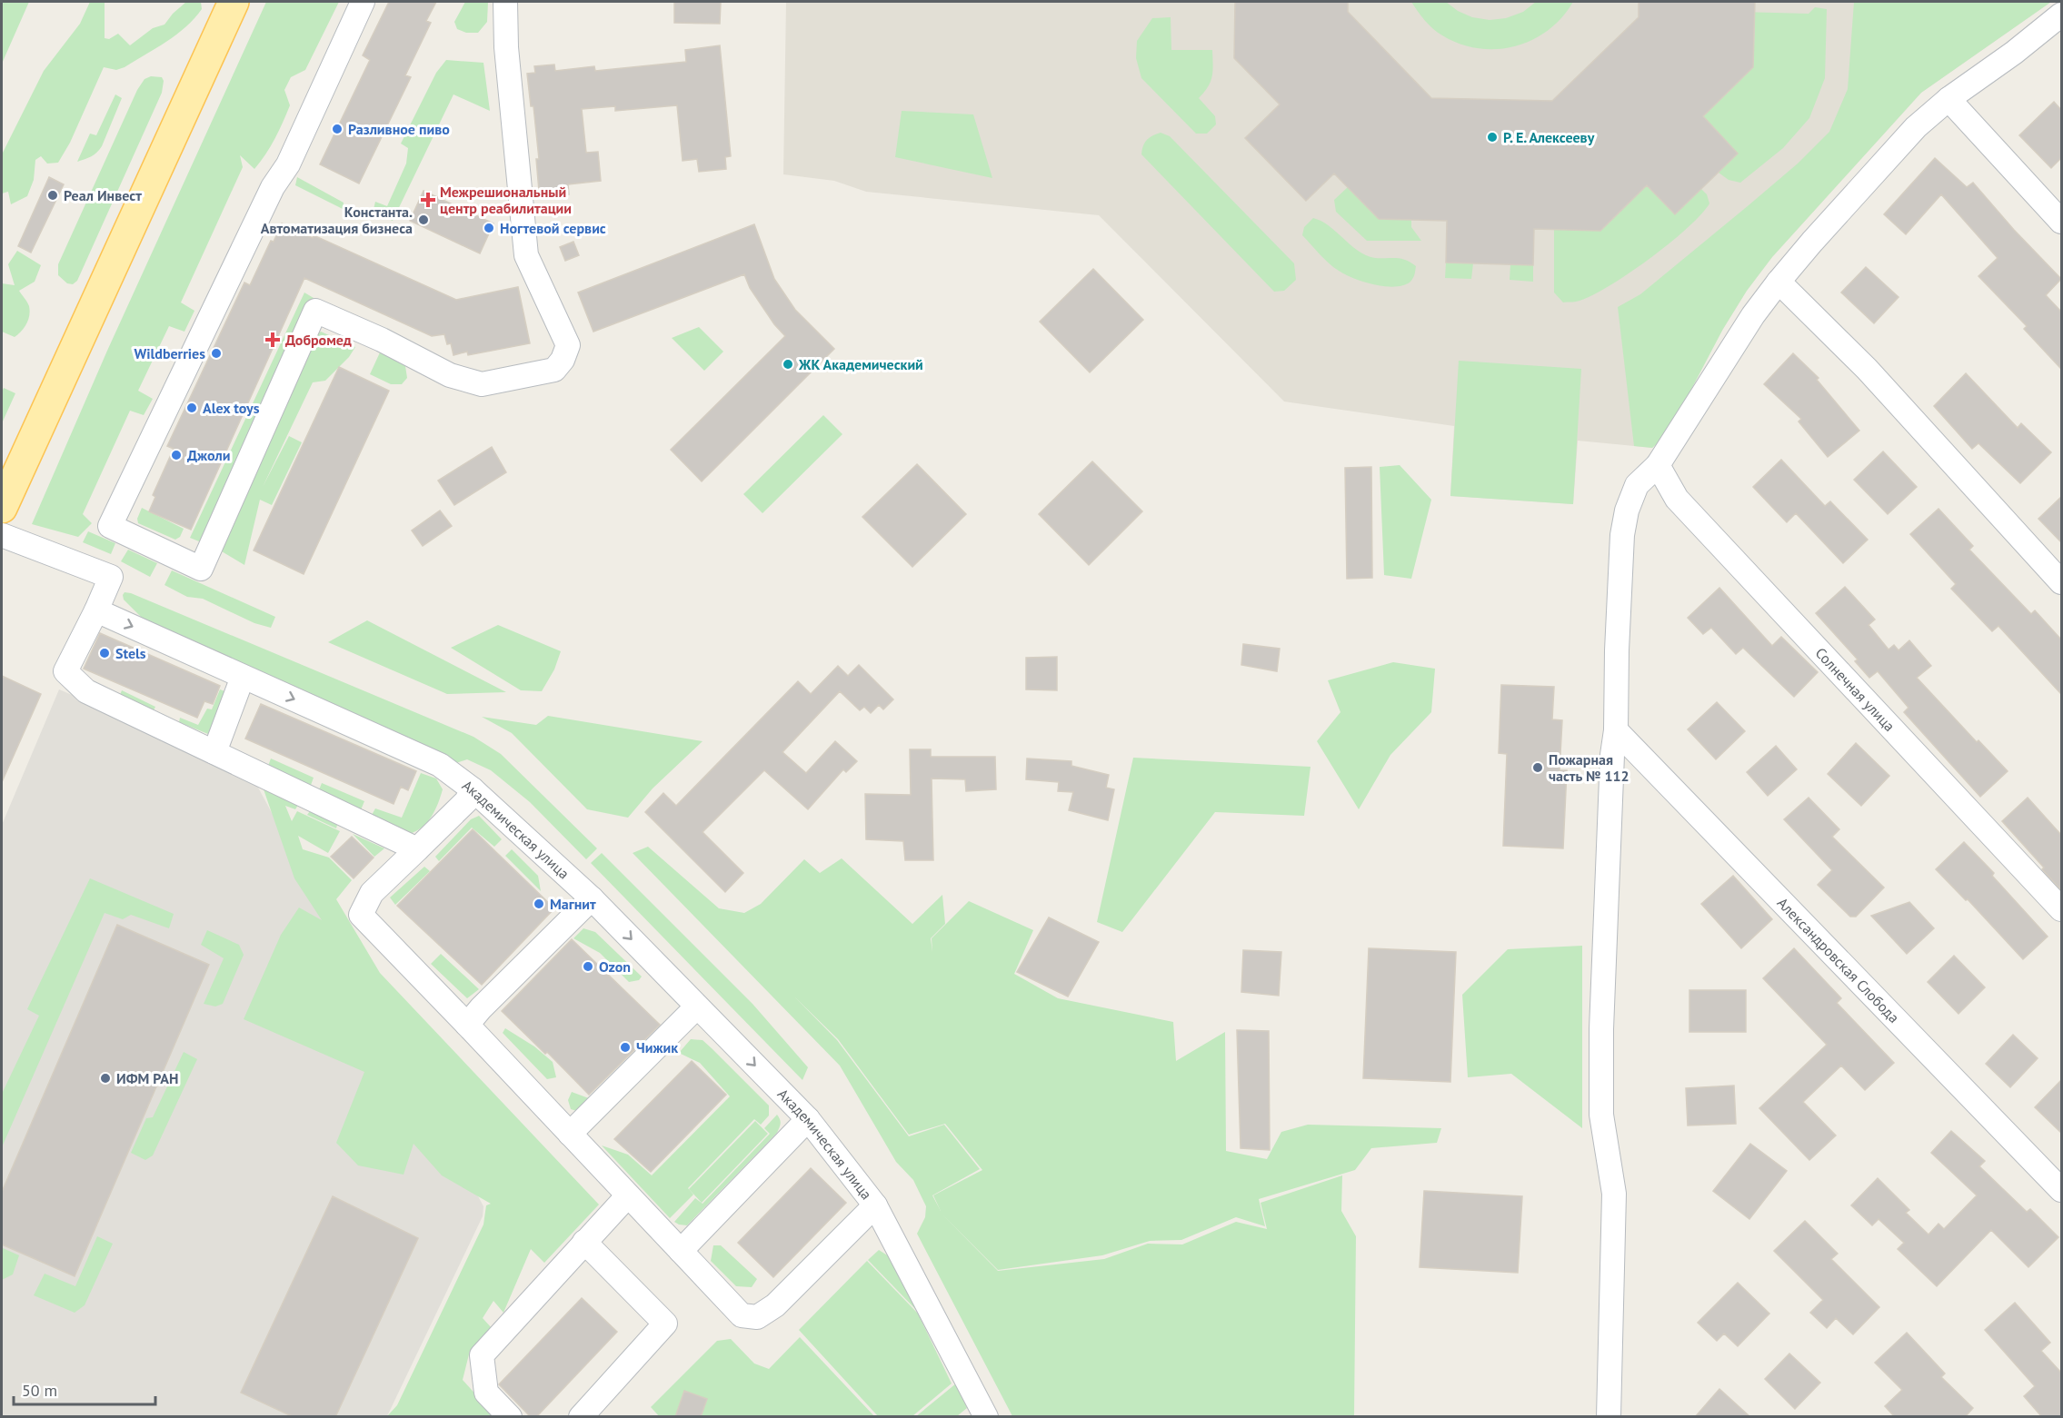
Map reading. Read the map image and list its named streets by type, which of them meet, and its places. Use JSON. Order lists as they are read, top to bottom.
{
  "streets": {
    "street": ["Солнечная улица", "Академическая улица", "Александровская Слобода"]
  },
  "places": {
    "other": [
      "Разливное пиво",
      "Р. Е. Алексееву",
      "Реал Инвест",
      "Константа. Автоматизация бизнеса",
      "Ногтевой сервис",
      "Wildberries",
      "ЖК Академический",
      "Alex toys",
      "Джоли",
      "Stels",
      "Пожарная часть № 112",
      "Магнит",
      "Ozon",
      "Чижик",
      "ИФМ РАН"
    ],
    "health": ["Межрешиональный центр реабилитации", "Добромед"]
  },
  "scale_bar": "50 m"
}
